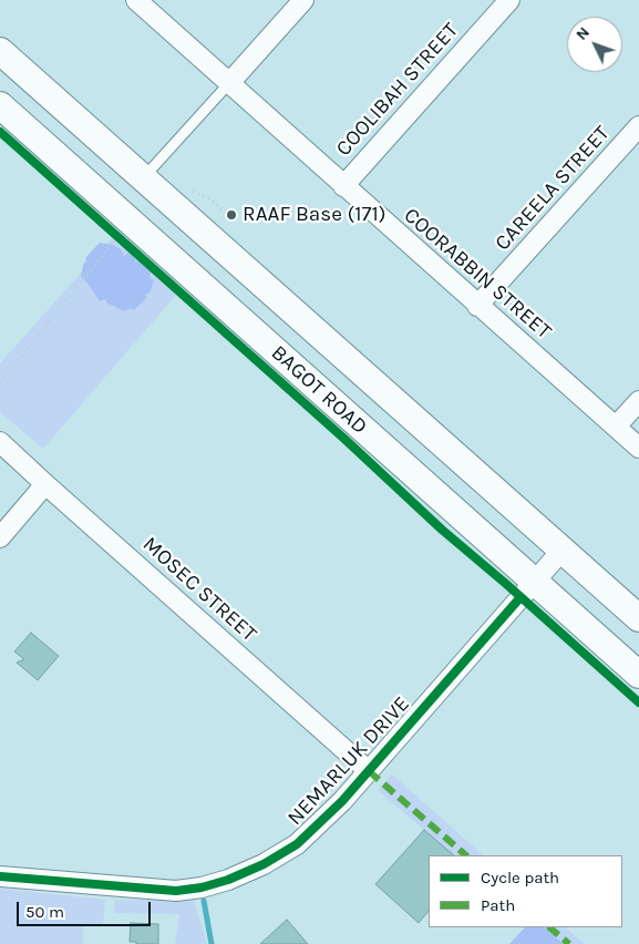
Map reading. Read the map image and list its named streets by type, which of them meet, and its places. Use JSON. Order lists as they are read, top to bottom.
{
  "streets": {
    "main road": ["BAGOT ROAD"],
    "street": [
      "COOLIBAH STREET",
      "CAREELA STREET",
      "COORABBIN STREET",
      "MOSEC STREET",
      "NEMARLUK DRIVE"
    ]
  },
  "crossings": [
    ["COOLIBAH STREET", "COORABBIN STREET"],
    ["CAREELA STREET", "COORABBIN STREET"],
    ["BAGOT ROAD", "NEMARLUK DRIVE"],
    ["MOSEC STREET", "NEMARLUK DRIVE"]
  ],
  "places": ["RAAF Base (171)"],
  "legend": ["Cycle path", "Path"],
  "scale_bar": "50 m",
  "north": "top left"
}
